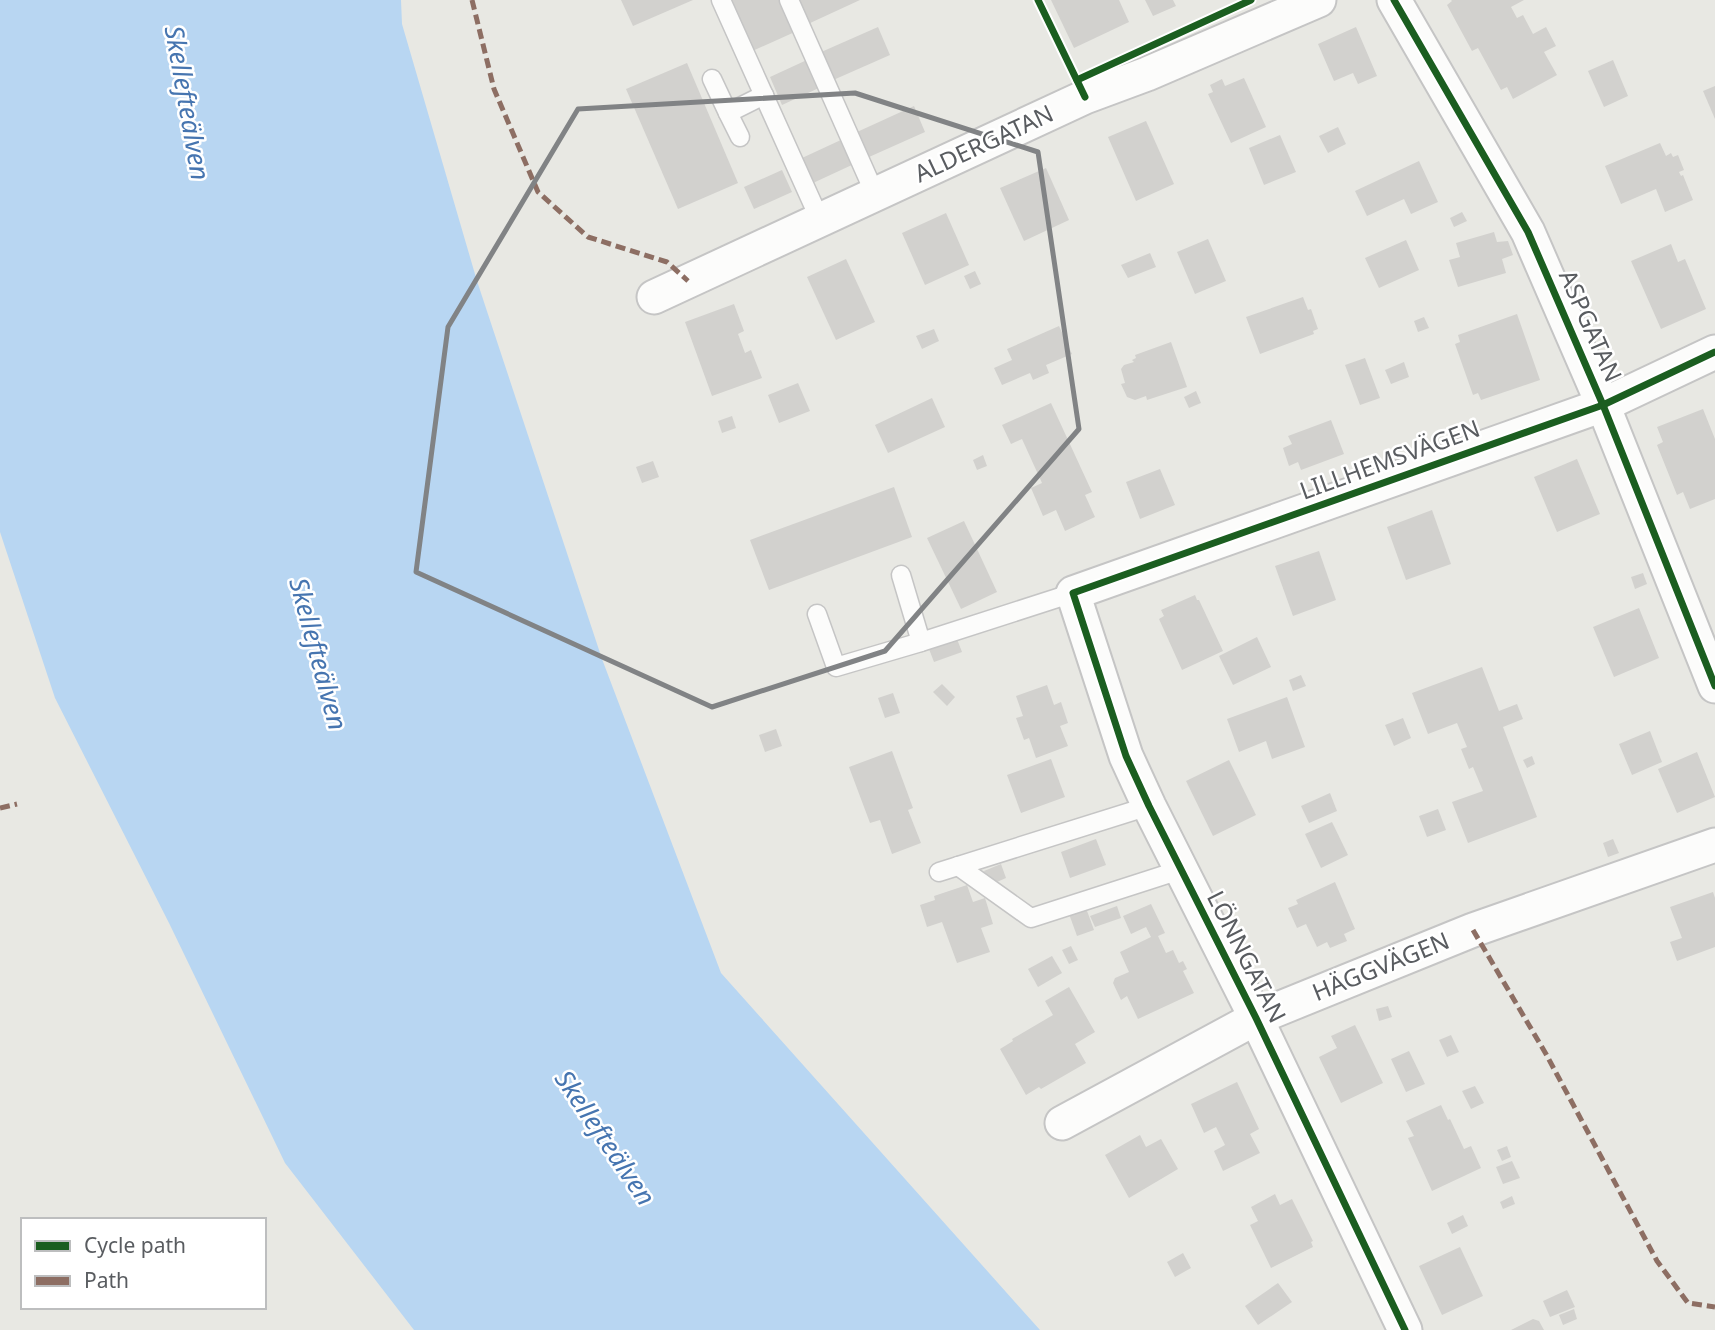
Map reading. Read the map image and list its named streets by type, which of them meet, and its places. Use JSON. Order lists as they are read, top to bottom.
{
  "streets": {
    "street": [
      "ALDERGATAN",
      "ASPGATAN",
      "LILLHEMSVÄGEN",
      "LÖNNGATAN",
      "HÄGGVÄGEN"
    ]
  },
  "crossings": [
    ["ASPGATAN", "LILLHEMSVÄGEN"],
    ["LILLHEMSVÄGEN", "LÖNNGATAN"],
    ["LÖNNGATAN", "HÄGGVÄGEN"]
  ],
  "water": ["Skellefteälven"],
  "legend": ["Cycle path", "Path"]
}
